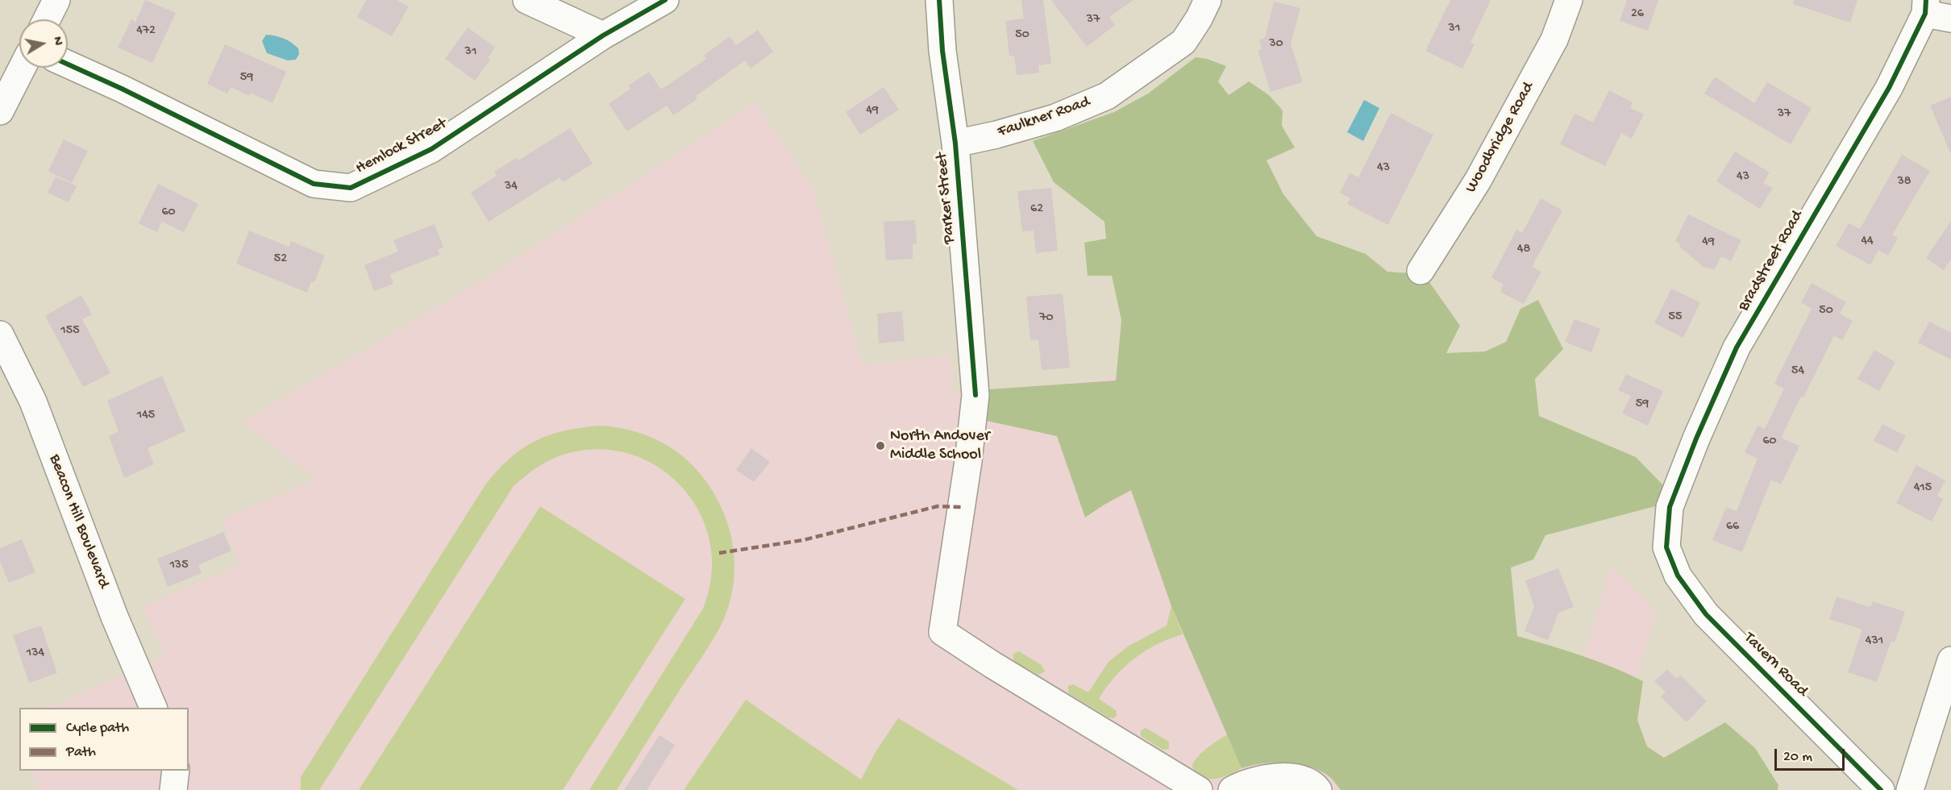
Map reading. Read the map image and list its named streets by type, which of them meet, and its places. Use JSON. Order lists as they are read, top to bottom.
{
  "streets": {
    "street": [
      "Faulkner Road",
      "Woodbridge Road",
      "Hemlock Street",
      "Parker Street",
      "Bradstreet Road",
      "Beacon Hill Boulevard",
      "Tavern Road"
    ]
  },
  "crossings": [
    ["Faulkner Road", "Parker Street"],
    ["Bradstreet Road", "Tavern Road"]
  ],
  "places": ["North Andover Middle School"],
  "house_numbers": [
    "26",
    "37",
    "31",
    "472",
    "50",
    "30",
    "31",
    "59",
    "49",
    "37",
    "43",
    "43",
    "38",
    "34",
    "62",
    "60",
    "44",
    "49",
    "48",
    "52",
    "50",
    "55",
    "70",
    "155",
    "54",
    "59",
    "145",
    "60",
    "415",
    "66",
    "135",
    "431",
    "134"
  ],
  "legend": ["Cycle path", "Path"],
  "scale_bar": "20 m",
  "north": "right"
}
